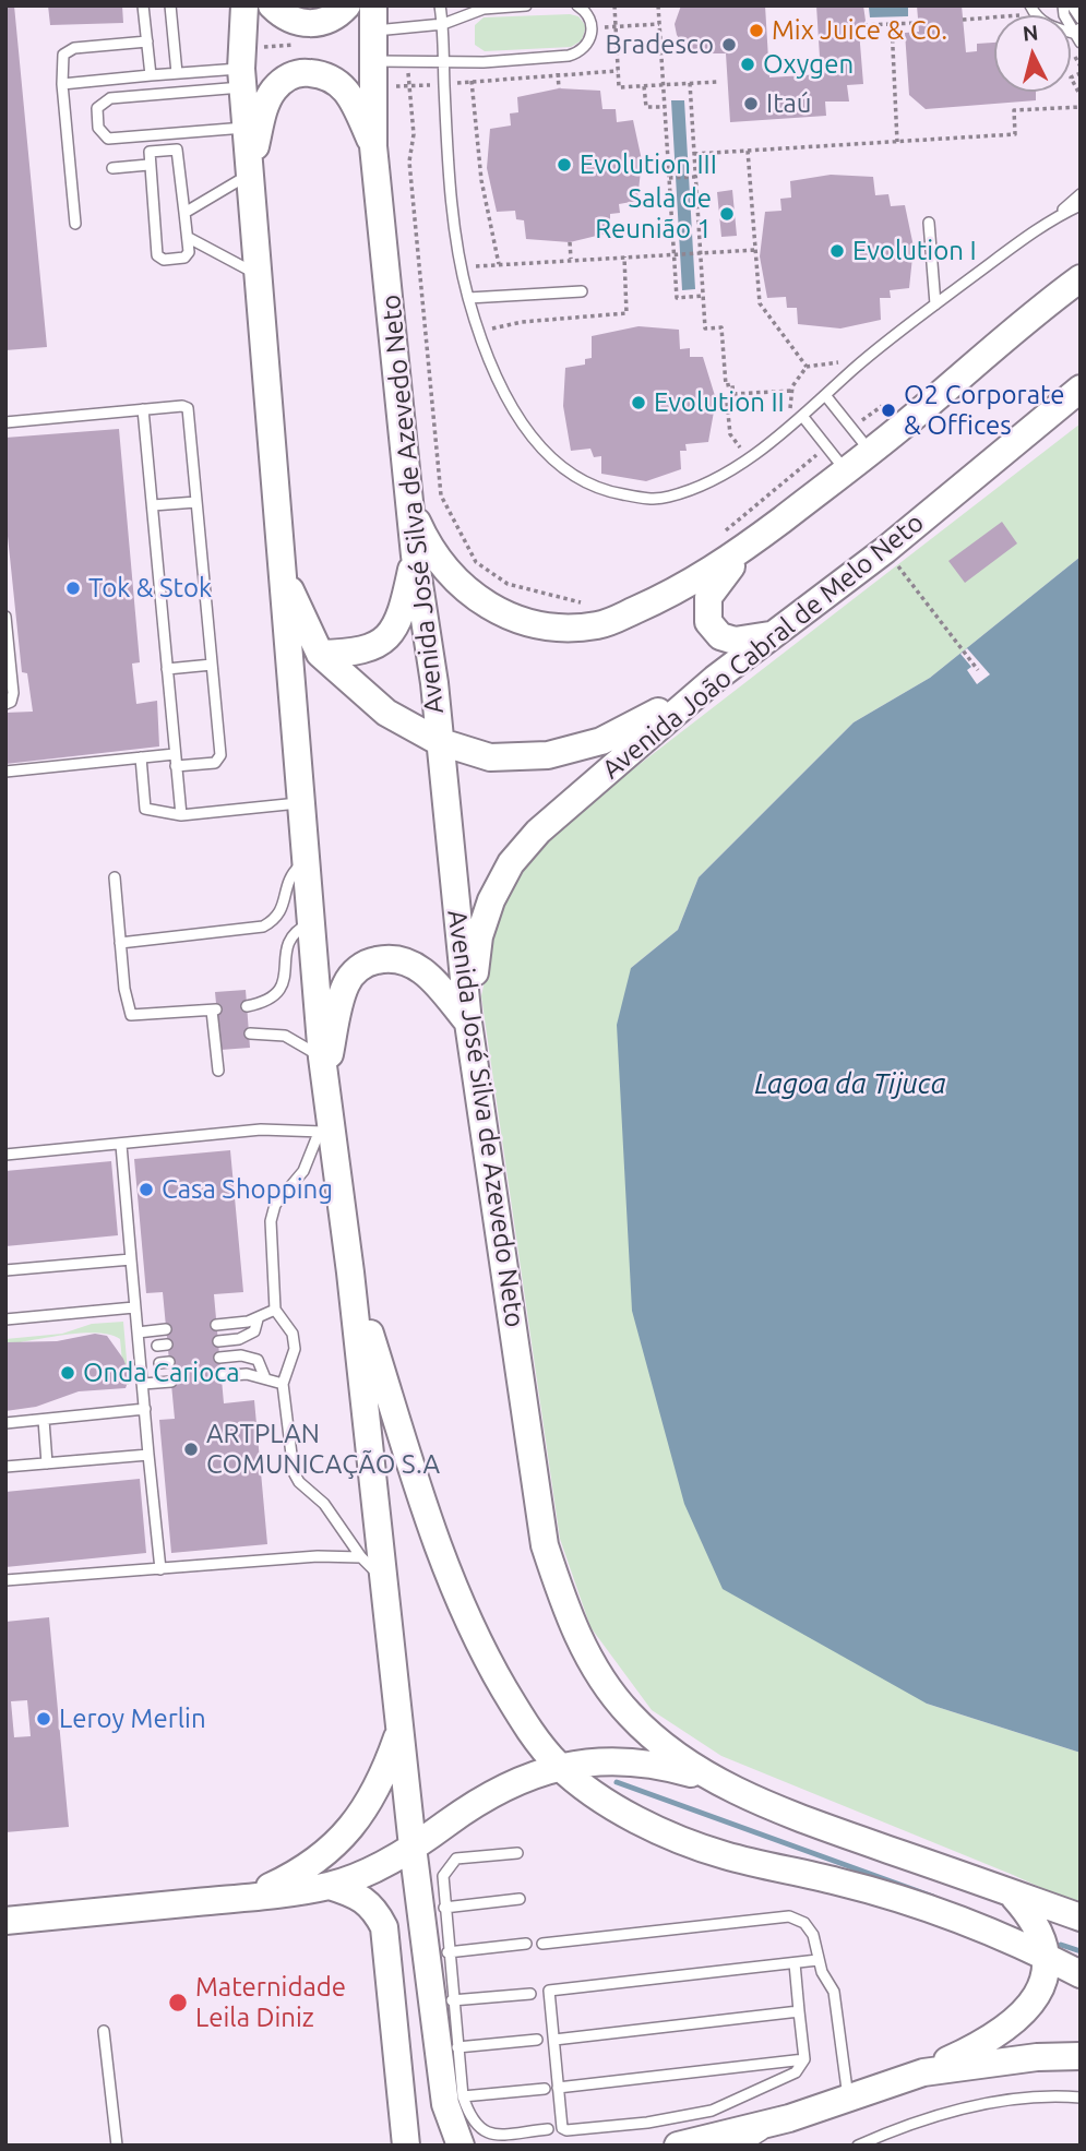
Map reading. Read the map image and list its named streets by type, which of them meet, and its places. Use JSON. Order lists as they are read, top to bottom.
{
  "streets": {
    "street": ["Avenida José Silva de Azevedo Neto", "Avenida João Cabral de Melo Neto"]
  },
  "crossings": [
    ["Avenida José Silva de Azevedo Neto", "Avenida João Cabral de Melo Neto"]
  ],
  "water": ["Lagoa da Tijuca"],
  "places": [
    "Mix Juice & Co.",
    "Bradesco",
    "Oxygen",
    "Itaú",
    "Evolution III",
    "Sala de Reunião 1",
    "Evolution I",
    "Evolution II",
    "O2 Corporate & Offices",
    "Tok & Stok",
    "Casa Shopping",
    "Onda Carioca",
    "ARTPLAN COMUNICAÇÃO S.A",
    "Leroy Merlin",
    "Maternidade Leila Diniz"
  ],
  "north": "top"
}
